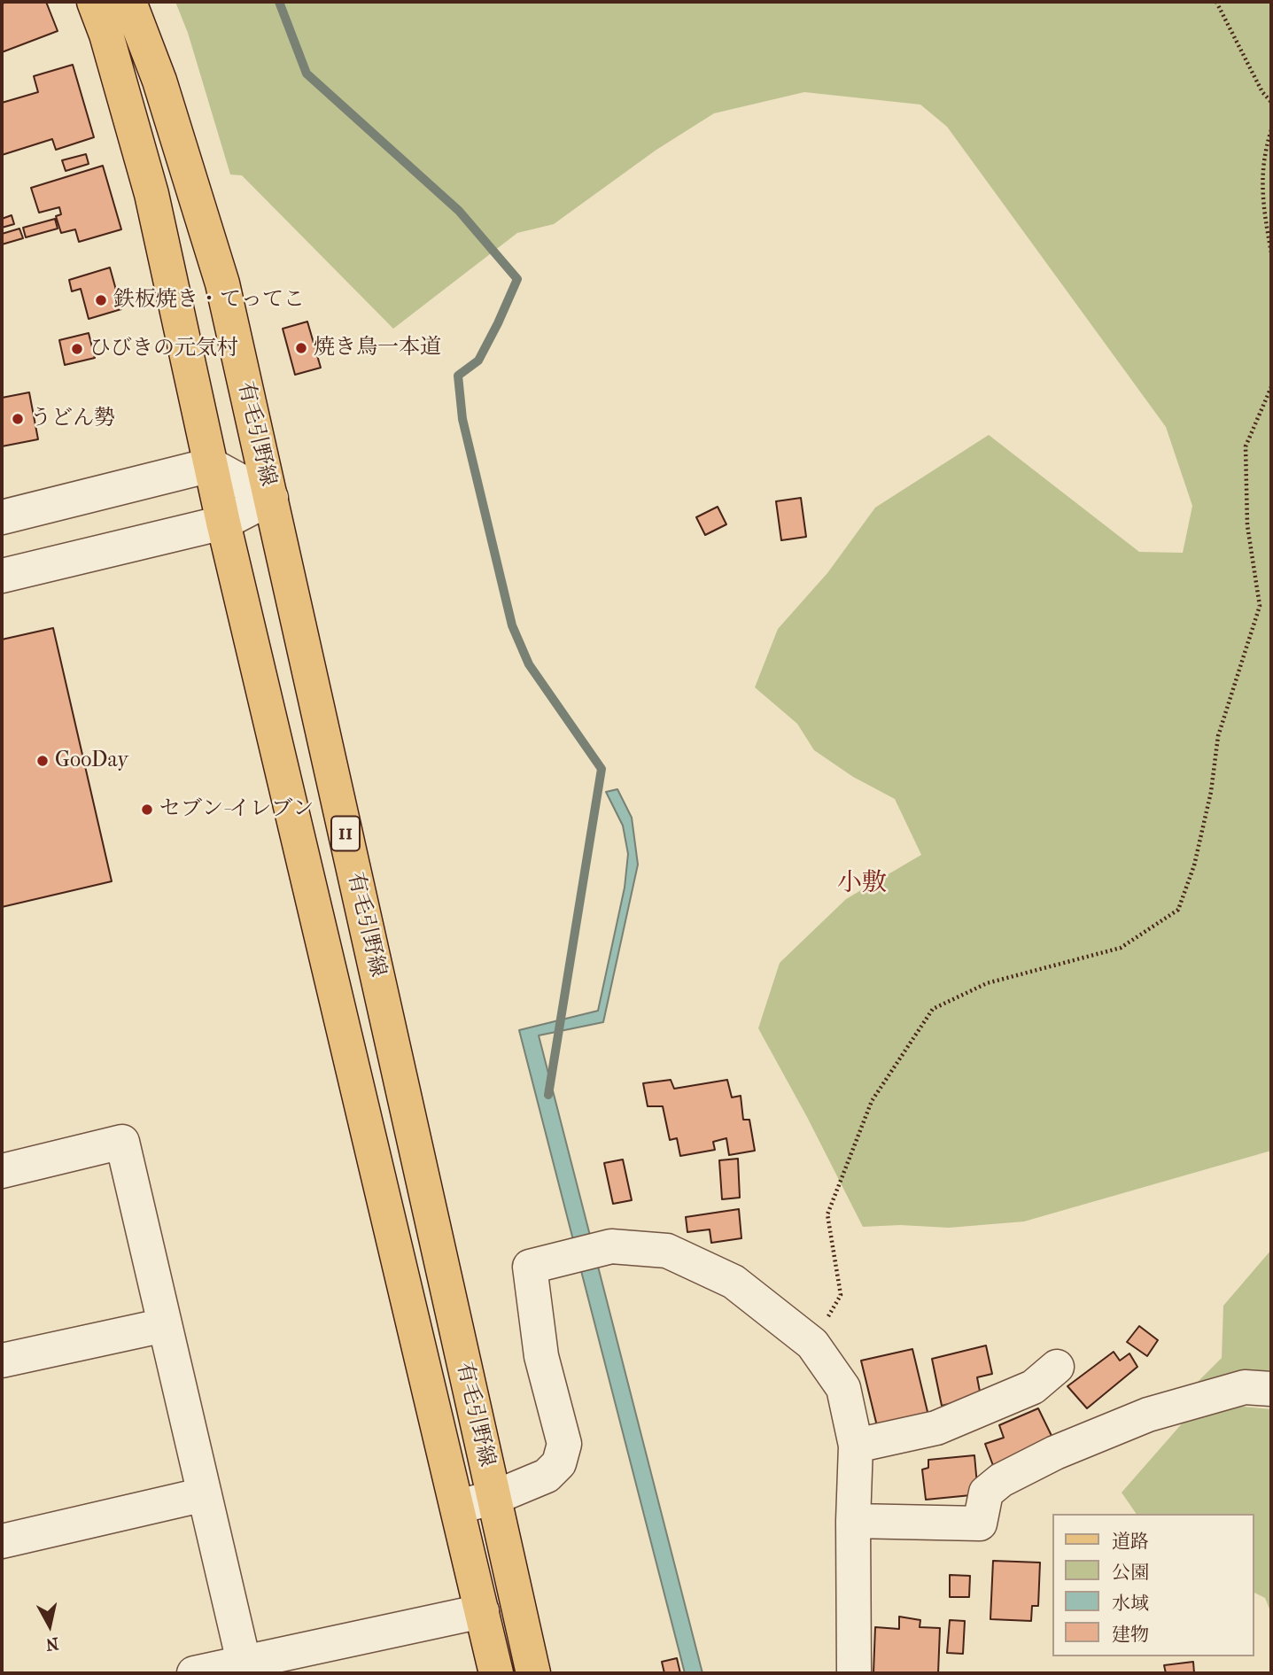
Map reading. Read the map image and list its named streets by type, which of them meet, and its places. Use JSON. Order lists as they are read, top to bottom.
{
  "streets": {
    "main road": ["有毛引野線", "11"]
  },
  "districts": ["小敷"],
  "places": [
    "鉄板焼き・てってこ",
    "焼き鳥一本道",
    "ひびきの元気村",
    "うどん勢",
    "GooDay",
    "セブン-イレブン"
  ],
  "legend": [
    "道路",
    "公園",
    "水域",
    "建物"
  ],
  "north": "bottom"
}
